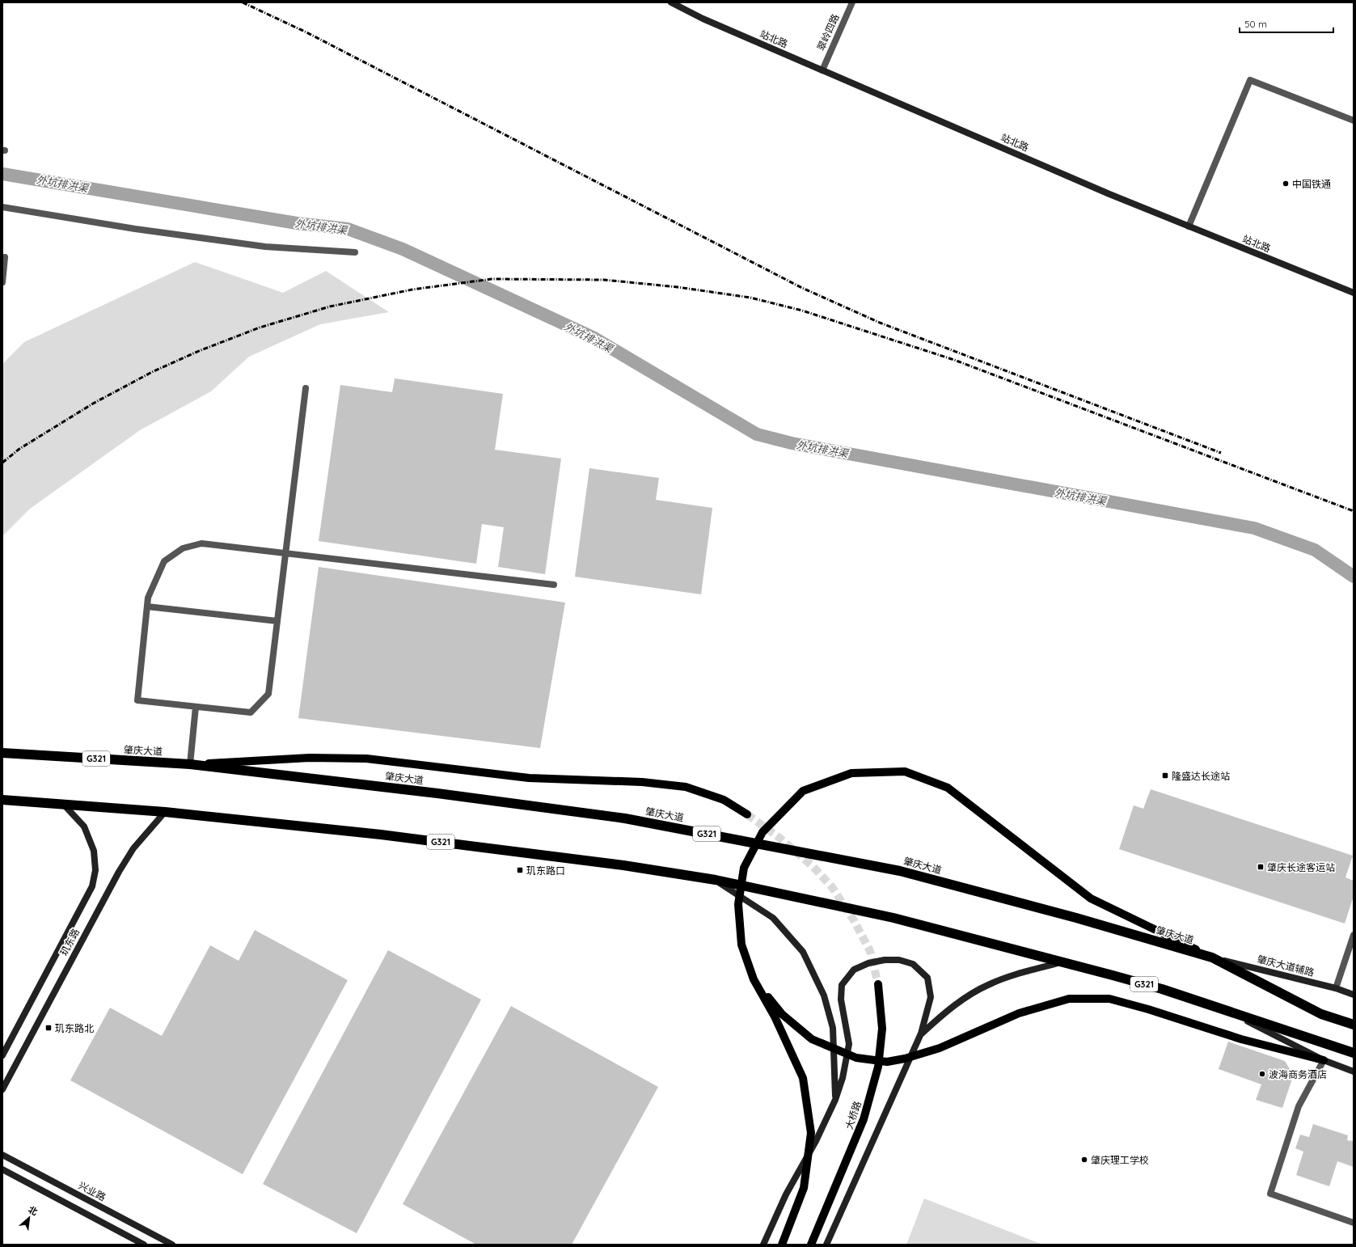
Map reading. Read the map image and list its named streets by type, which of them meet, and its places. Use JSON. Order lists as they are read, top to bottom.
{
  "streets": {
    "highway": ["肇庆大道", "G321"],
    "main road": ["大桥路"],
    "street": [
      "翠岭四路",
      "站北路",
      "玑东路",
      "肇庆大道辅路",
      "兴业路"
    ]
  },
  "crossings": [
    ["翠岭四路", "站北路"],
    ["肇庆大道", "肇庆大道辅路"],
    ["G321", "玑东路"]
  ],
  "water": ["外坑排洪渠"],
  "places": {
    "other": ["中国铁通", "波海商务酒店", "肇庆理工学校"],
    "transit": [
      "隆盛达长途站",
      "肇庆长途客运站",
      "玑东路口",
      "玑东路北"
    ]
  },
  "scale_bar": "50 m",
  "north": "top right"
}
